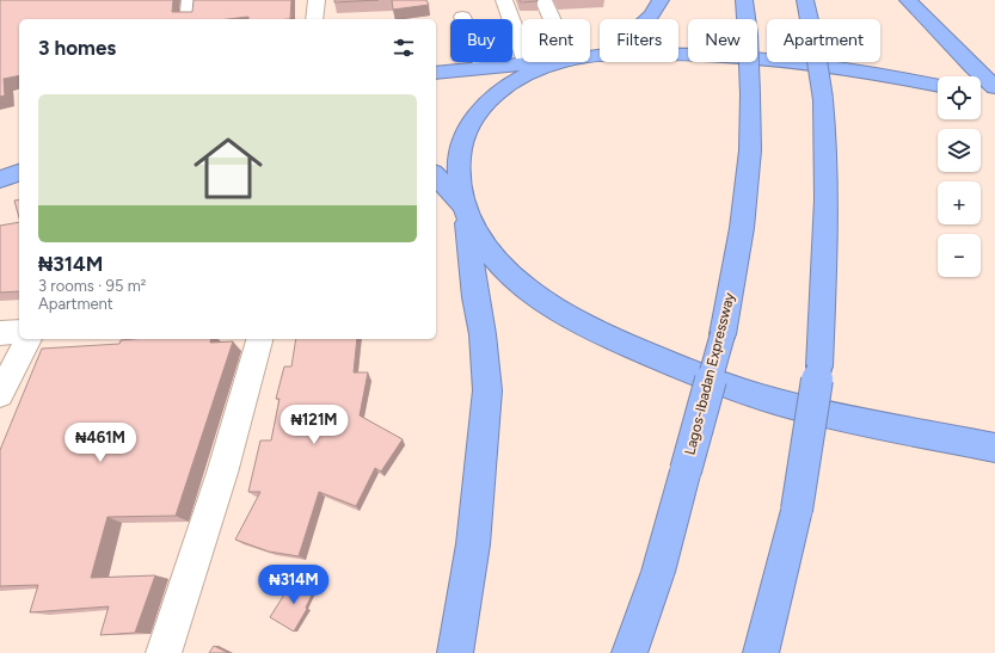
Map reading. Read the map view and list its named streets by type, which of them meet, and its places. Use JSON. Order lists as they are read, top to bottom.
{
  "streets": {
    "highway": ["Lagos-Ibadan Expressway"]
  },
  "page": {
    "chip": [
      "Buy",
      "Rent",
      "Filters",
      "New",
      "Apartment"
    ],
    "heading": "3 homes",
    "map_buttons": ["+", "−"],
    "list": [
      {
        "name": "₦314M",
        "note": "3 rooms · 95 m² · Apartment"
      }
    ],
    "price": ["₦121M", "₦461M", "₦314M"]
  }
}
